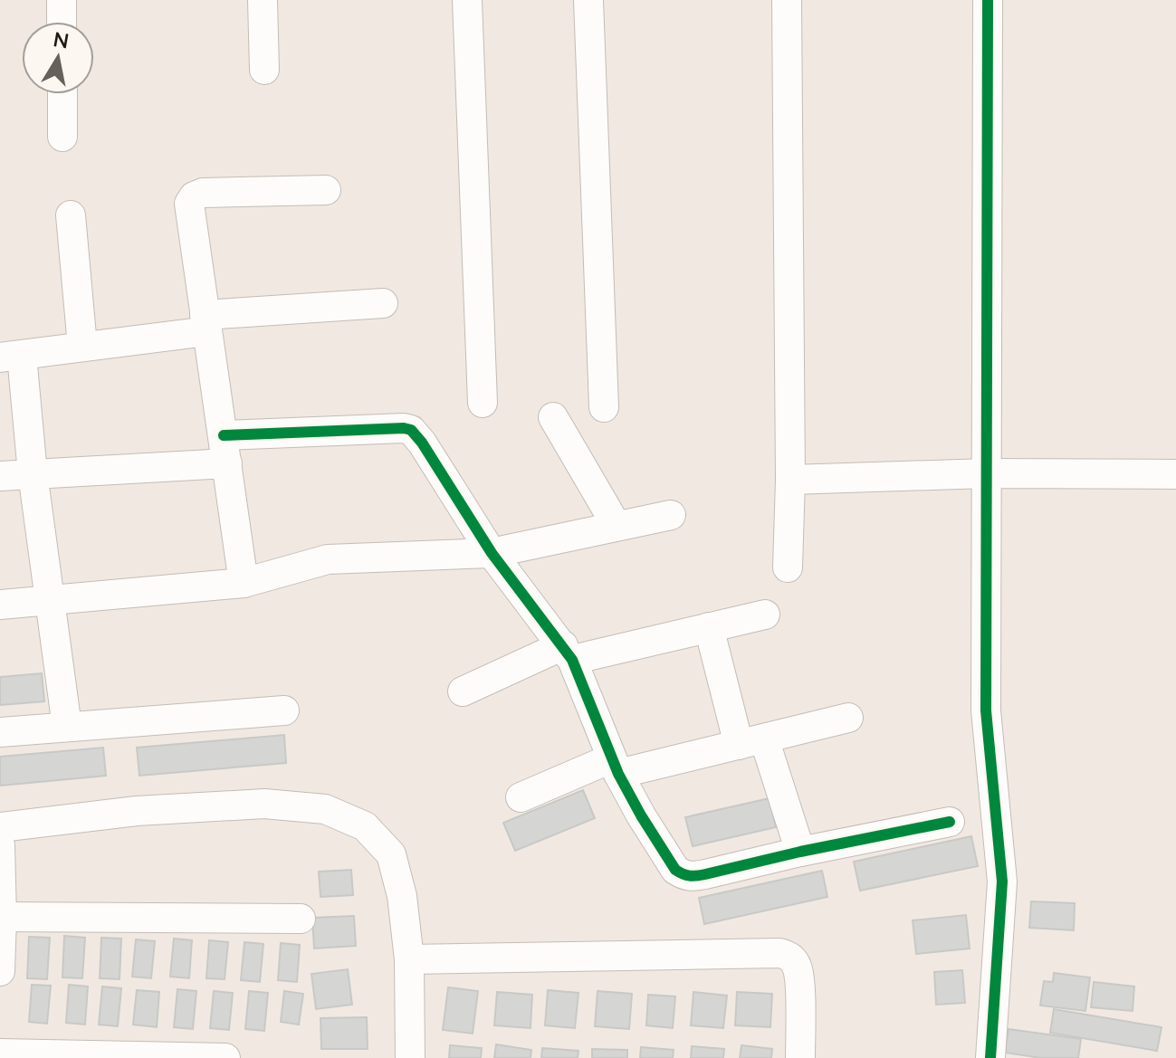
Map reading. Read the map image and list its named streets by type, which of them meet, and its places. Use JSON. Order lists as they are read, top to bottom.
{
  "north": "top"
}
